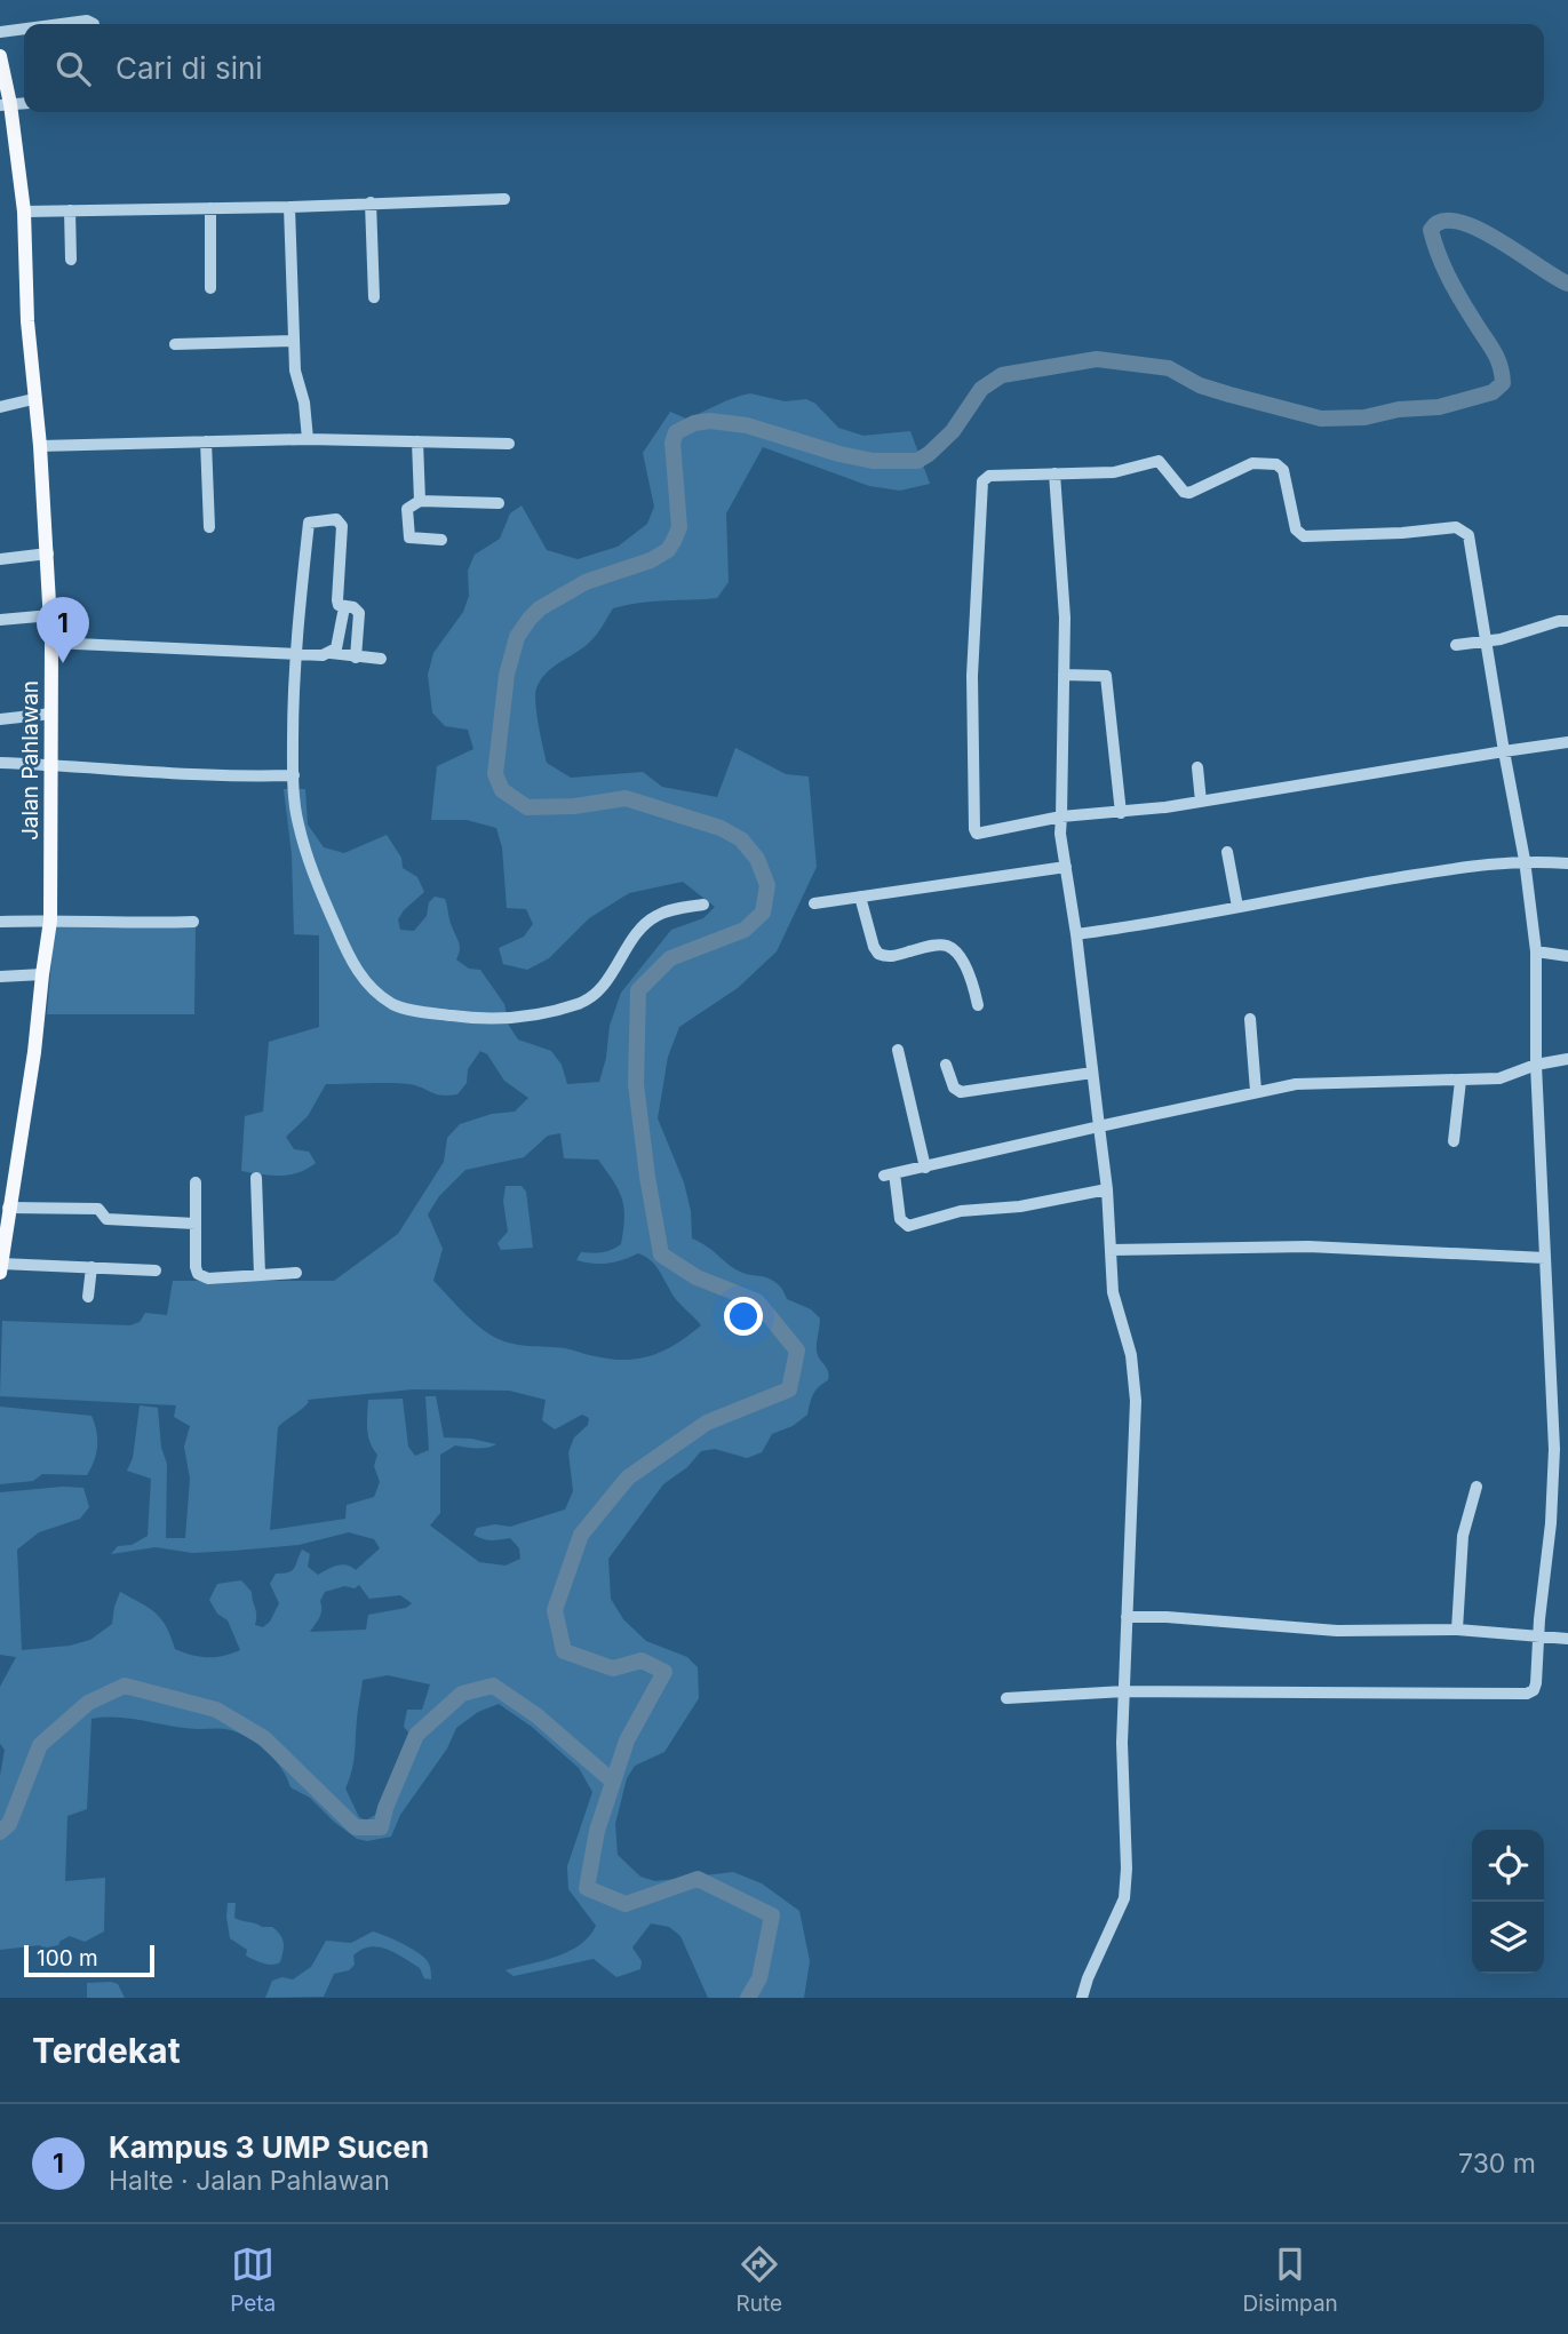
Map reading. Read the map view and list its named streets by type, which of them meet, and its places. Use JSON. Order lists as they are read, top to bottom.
{
  "streets": {
    "main road": ["Jalan Pahlawan"]
  },
  "scale_bar": "100 m",
  "page": {
    "search": "Cari di sini",
    "pins": "1",
    "scale": "100 m",
    "heading": "Terdekat",
    "list": [
      {
        "mark": "1",
        "name": "Kampus 3 UMP Sucen",
        "note": "Halte · Jalan Pahlawan",
        "value": "730 m"
      }
    ],
    "nav": ["Peta", "Rute", "Disimpan"]
  }
}
